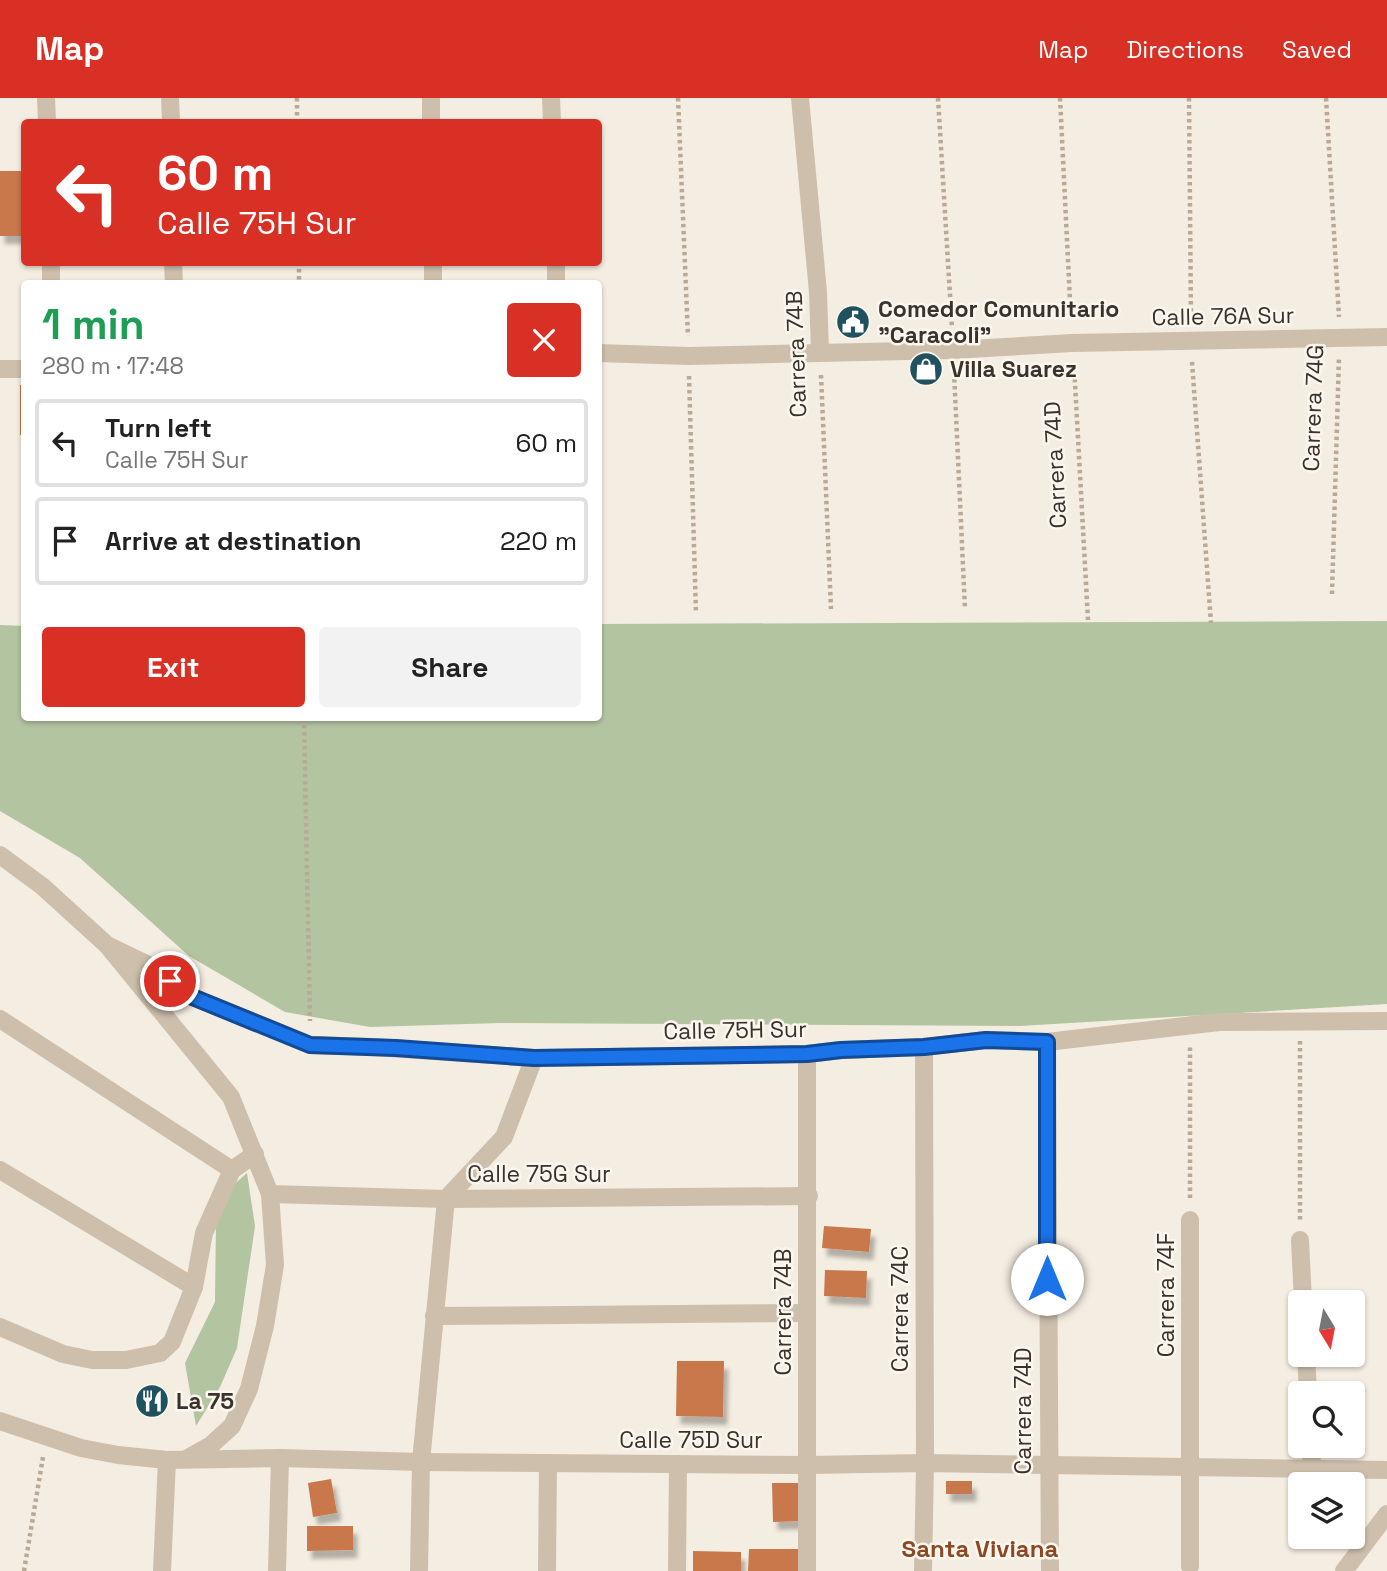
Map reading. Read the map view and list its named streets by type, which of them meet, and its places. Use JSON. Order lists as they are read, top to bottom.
{
  "streets": {
    "street": [
      "Calle 76A Sur",
      "Carrera 74B",
      "Carrera 74D",
      "Calle 75H Sur",
      "Calle 75G Sur",
      "Carrera 74F",
      "Carrera 74C",
      "Calle 75D Sur"
    ],
    "path": ["Carrera 74G"]
  },
  "crossings": [
    ["Calle 76A Sur", "Carrera 74B"],
    ["Calle 76A Sur", "Carrera 74G"],
    ["Calle 76A Sur", "Carrera 74D"],
    ["Carrera 74B", "Calle 75H Sur"],
    ["Carrera 74B", "Calle 75G Sur"],
    ["Carrera 74B", "Calle 75D Sur"],
    ["Carrera 74D", "Calle 75H Sur"],
    ["Carrera 74D", "Calle 75D Sur"],
    ["Calle 75H Sur", "Carrera 74F"],
    ["Calle 75H Sur", "Carrera 74C"],
    ["Carrera 74F", "Calle 75D Sur"],
    ["Carrera 74C", "Calle 75D Sur"]
  ],
  "districts": ["Santa Viviana"],
  "places": {
    "public building": ["Comedor Comunitario \"Caracoli\""],
    "shop": ["Villa Suarez"],
    "restaurant": ["La 75"]
  },
  "north": "bottom",
  "page": {
    "header": "Map",
    "nav": ["Map", "Directions", "Saved"],
    "turn": ["60 m", "Calle 75H Sur"],
    "heading": ["1 min", "280 m · 17:48"],
    "list": [
      {
        "name": "Turn left",
        "note": "Calle 75H Sur",
        "value": "60 m"
      },
      {
        "name": "Arrive at destination",
        "value": "220 m"
      }
    ],
    "buttons": ["Exit", "Share"]
  }
}
